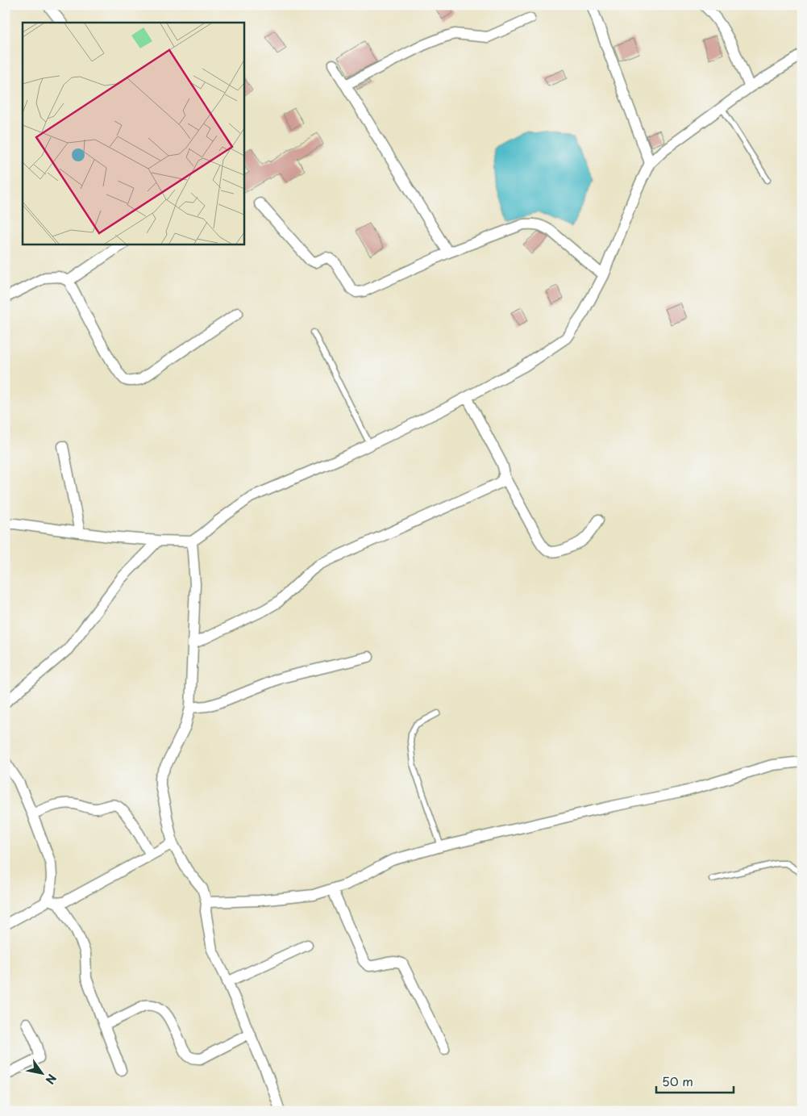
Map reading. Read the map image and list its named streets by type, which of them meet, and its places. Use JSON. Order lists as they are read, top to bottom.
{
  "scale_bar": "50 m",
  "north": "bottom right"
}
